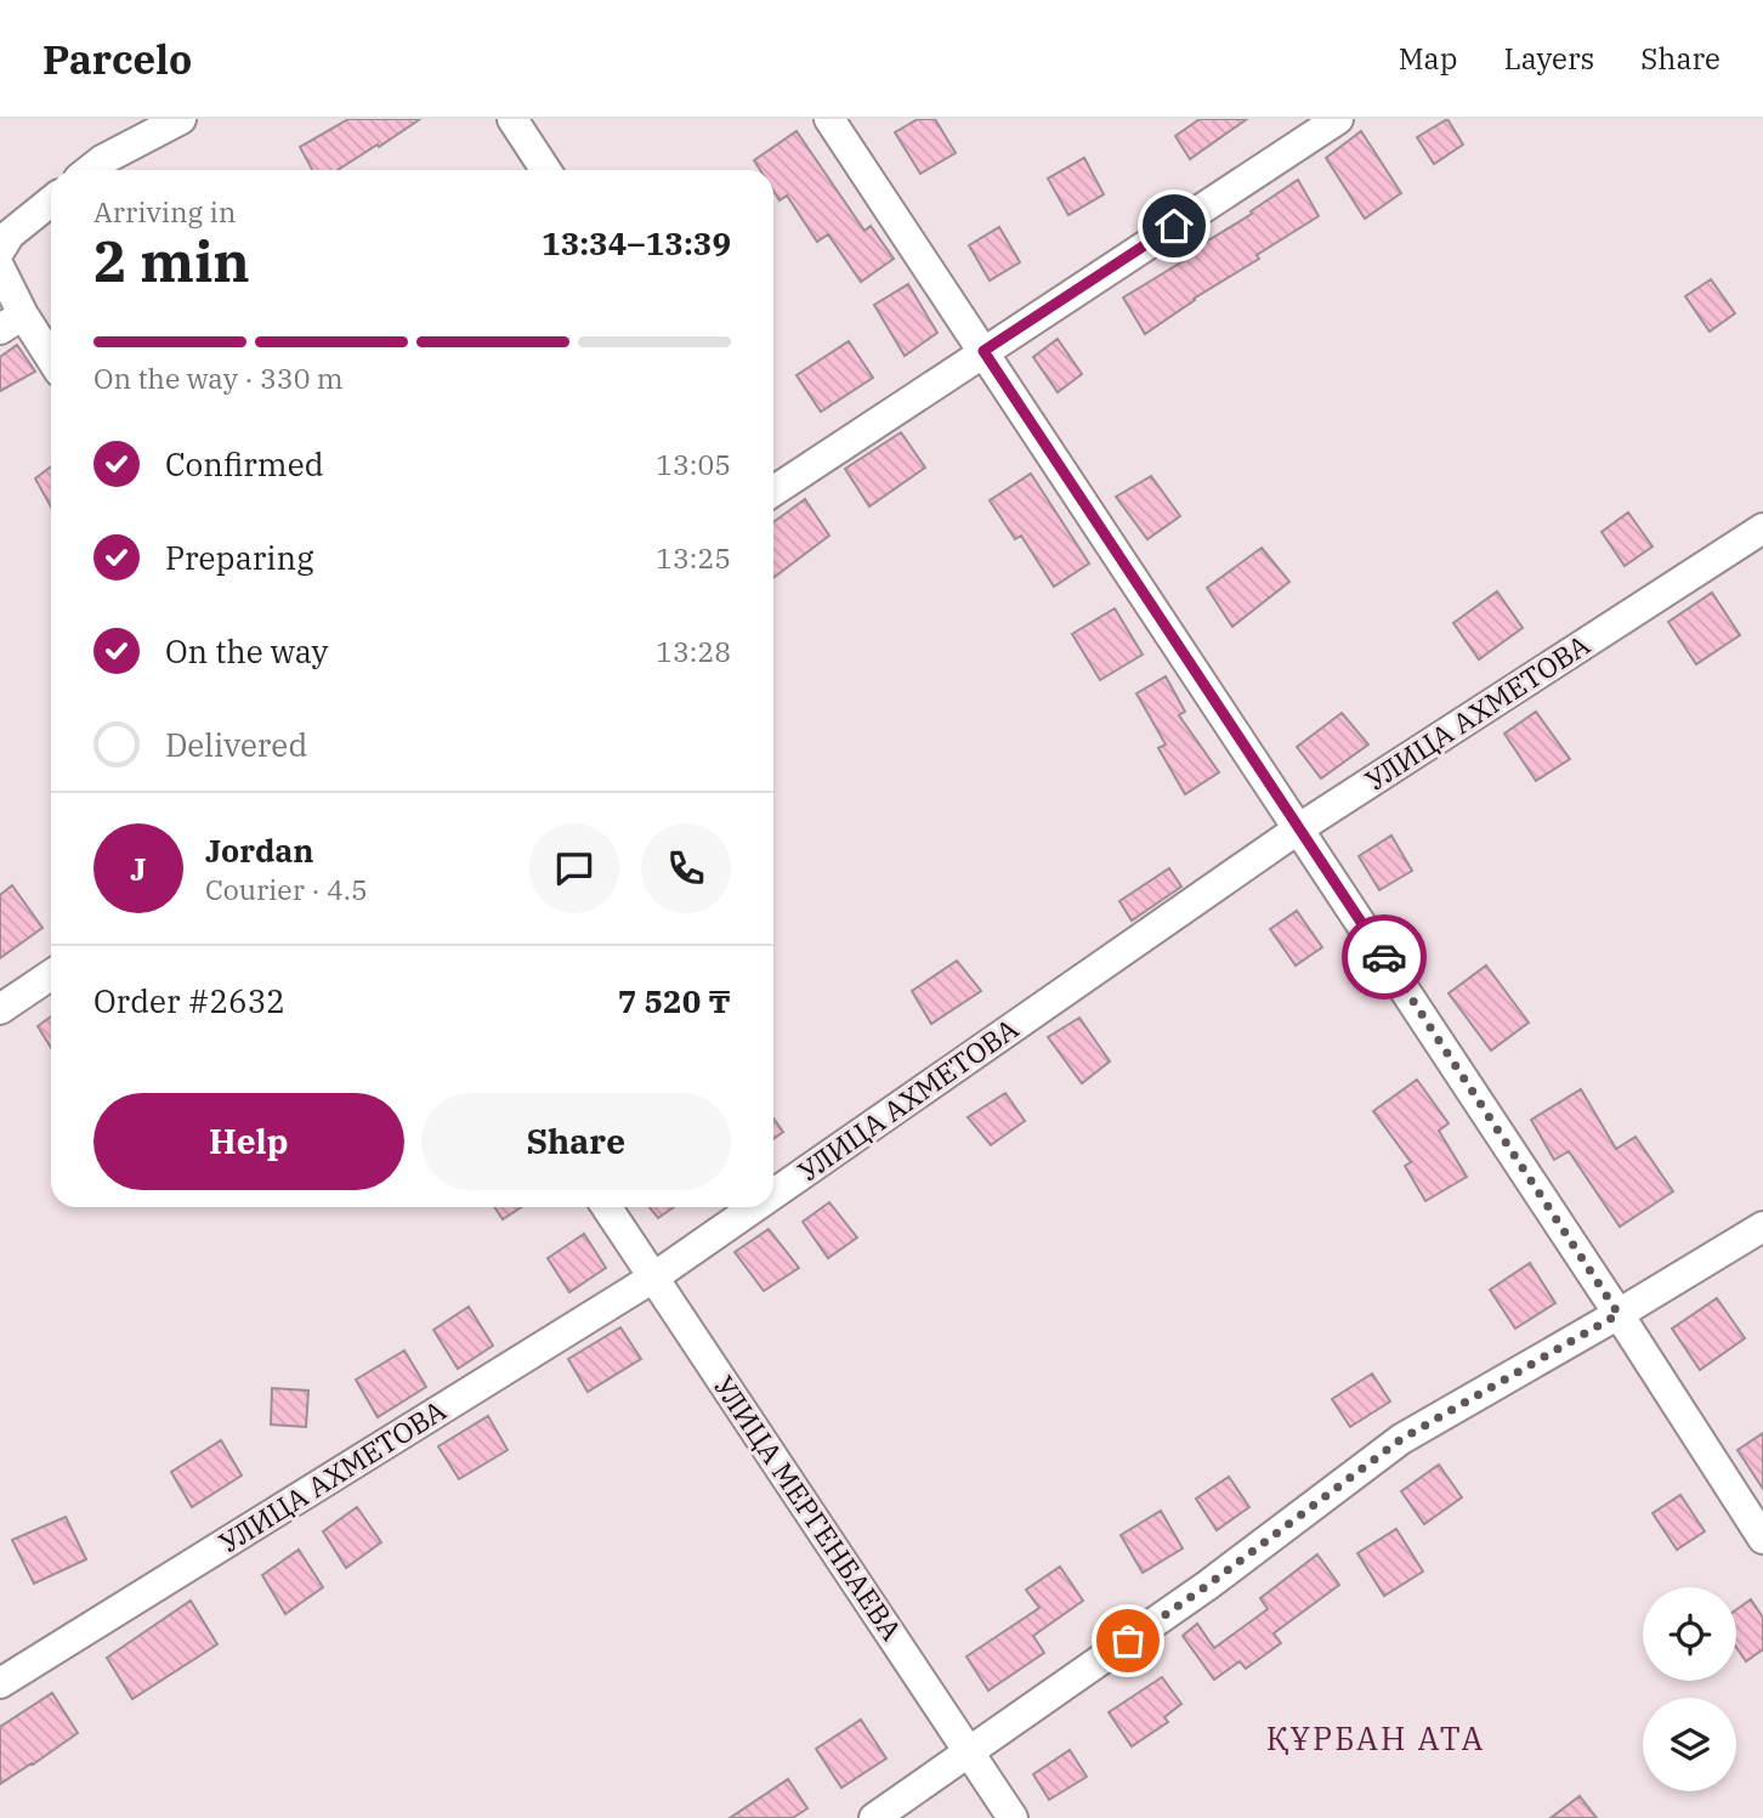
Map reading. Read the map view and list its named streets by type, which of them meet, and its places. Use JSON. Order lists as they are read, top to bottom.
{
  "streets": {
    "street": ["УЛИЦА АХМЕТОВА", "УЛИЦА МЕРГЕНБАЕВА"]
  },
  "crossings": [
    ["УЛИЦА АХМЕТОВА", "УЛИЦА МЕРГЕНБАЕВА"]
  ],
  "districts": ["ҚҰРБАН АТА"],
  "page": {
    "header": "Parcelo",
    "nav": ["Map", "Layers", "Share"],
    "heading": ["2 min", "Arriving in", "13:34–13:39"],
    "panel": [
      "Jordan",
      "Courier · 4.5",
      "Order #2632",
      "7 520 ₸"
    ],
    "bar": "On the way · 330 m",
    "list": [
      ["Confirmed", "13:05"],
      ["Preparing", "13:25"],
      ["On the way", "13:28"],
      "Delivered"
    ],
    "round": "J",
    "buttons": ["Help", "Share"]
  }
}
